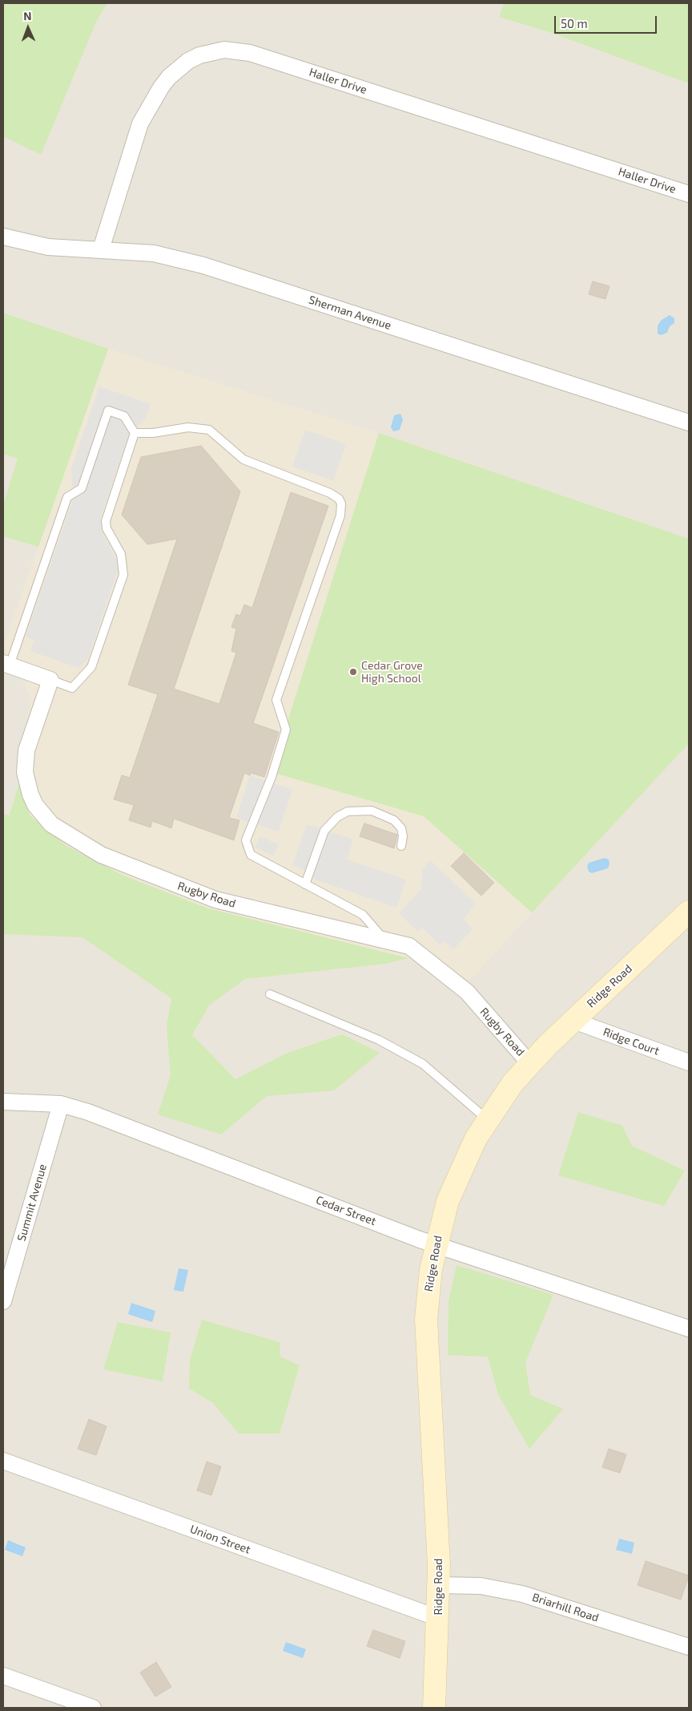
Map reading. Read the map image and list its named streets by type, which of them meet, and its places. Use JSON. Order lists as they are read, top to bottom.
{
  "streets": {
    "main road": ["Ridge Road"],
    "street": [
      "Haller Drive",
      "Sherman Avenue",
      "Rugby Road",
      "Ridge Court",
      "Summit Avenue",
      "Cedar Street",
      "Union Street",
      "Briarhill Road"
    ]
  },
  "crossings": [
    ["Haller Drive", "Sherman Avenue"],
    ["Rugby Road", "Ridge Road"],
    ["Ridge Road", "Ridge Court"],
    ["Ridge Road", "Cedar Street"],
    ["Ridge Road", "Union Street"],
    ["Ridge Road", "Briarhill Road"],
    ["Summit Avenue", "Cedar Street"]
  ],
  "places": ["Cedar Grove High School"],
  "scale_bar": "50 m",
  "north": "top"
}
